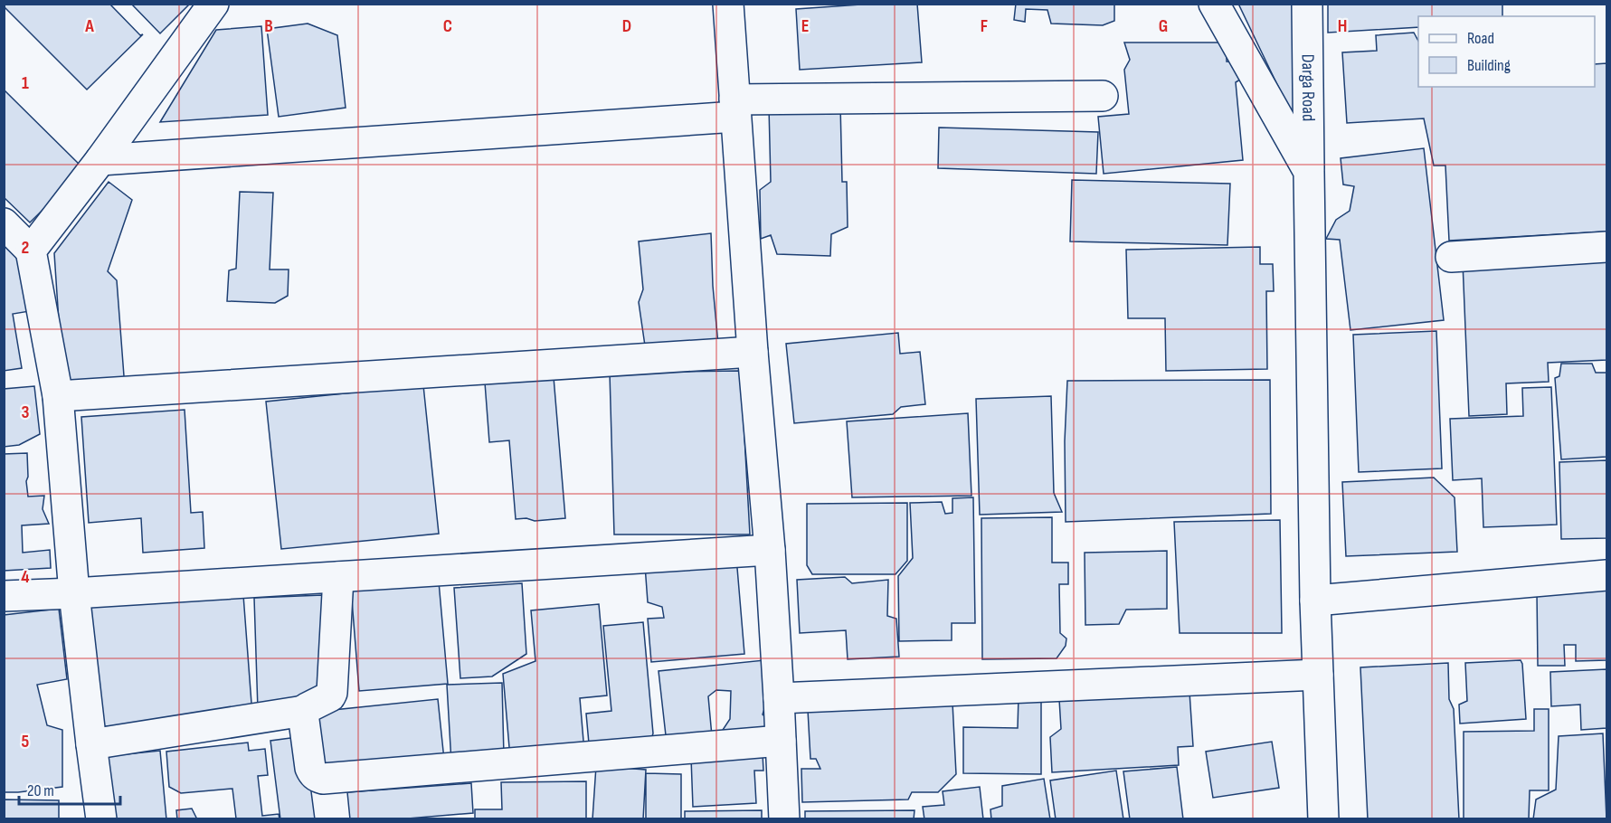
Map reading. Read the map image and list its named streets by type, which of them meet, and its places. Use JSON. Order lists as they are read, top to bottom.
{
  "streets": {
    "street": ["Darga Road"]
  },
  "legend": ["Road", "Building"],
  "scale_bar": "20 m",
  "grid": {
    "columns": [
      "A",
      "B",
      "C",
      "D",
      "E",
      "F",
      "G",
      "H"
    ],
    "rows": [
      "1",
      "2",
      "3",
      "4",
      "5"
    ]
  }
}
